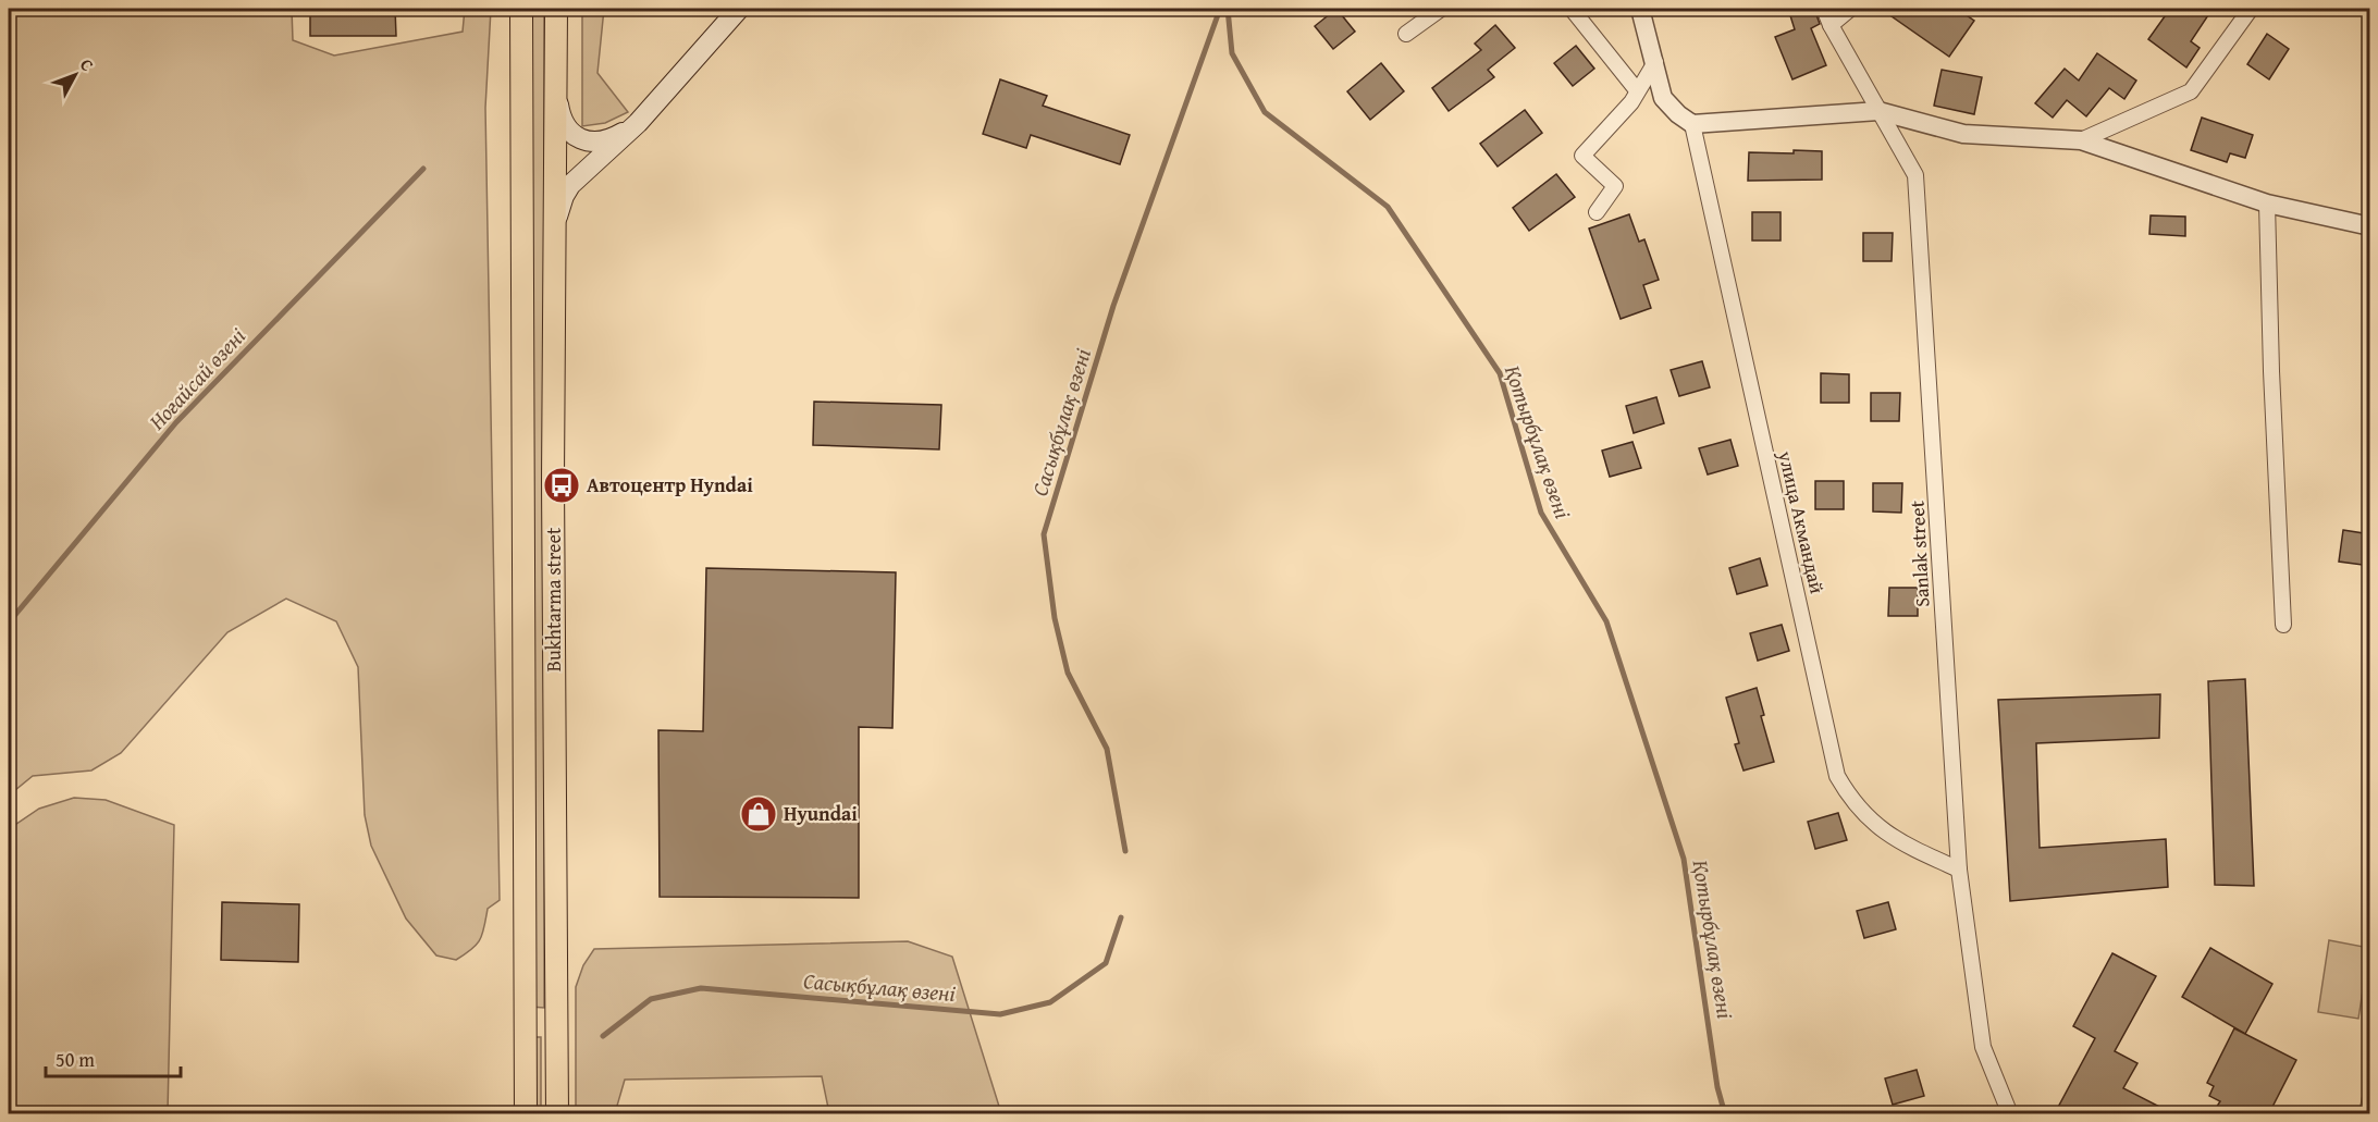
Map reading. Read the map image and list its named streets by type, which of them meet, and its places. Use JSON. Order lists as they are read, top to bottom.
{
  "streets": {
    "main road": ["Bukhtarma street"],
    "street": ["улица Акмандай", "Sanlak street"]
  },
  "crossings": [
    ["улица Акмандай", "Sanlak street"]
  ],
  "water": ["Ноғайсай өзені", "Сасықбұлақ өзені", "Қотырбұлақ өзені"],
  "places": {
    "bus stop": ["Автоцентр Hyndai"],
    "shop": ["Hyundai"]
  },
  "scale_bar": "50 m",
  "north": "top right"
}
